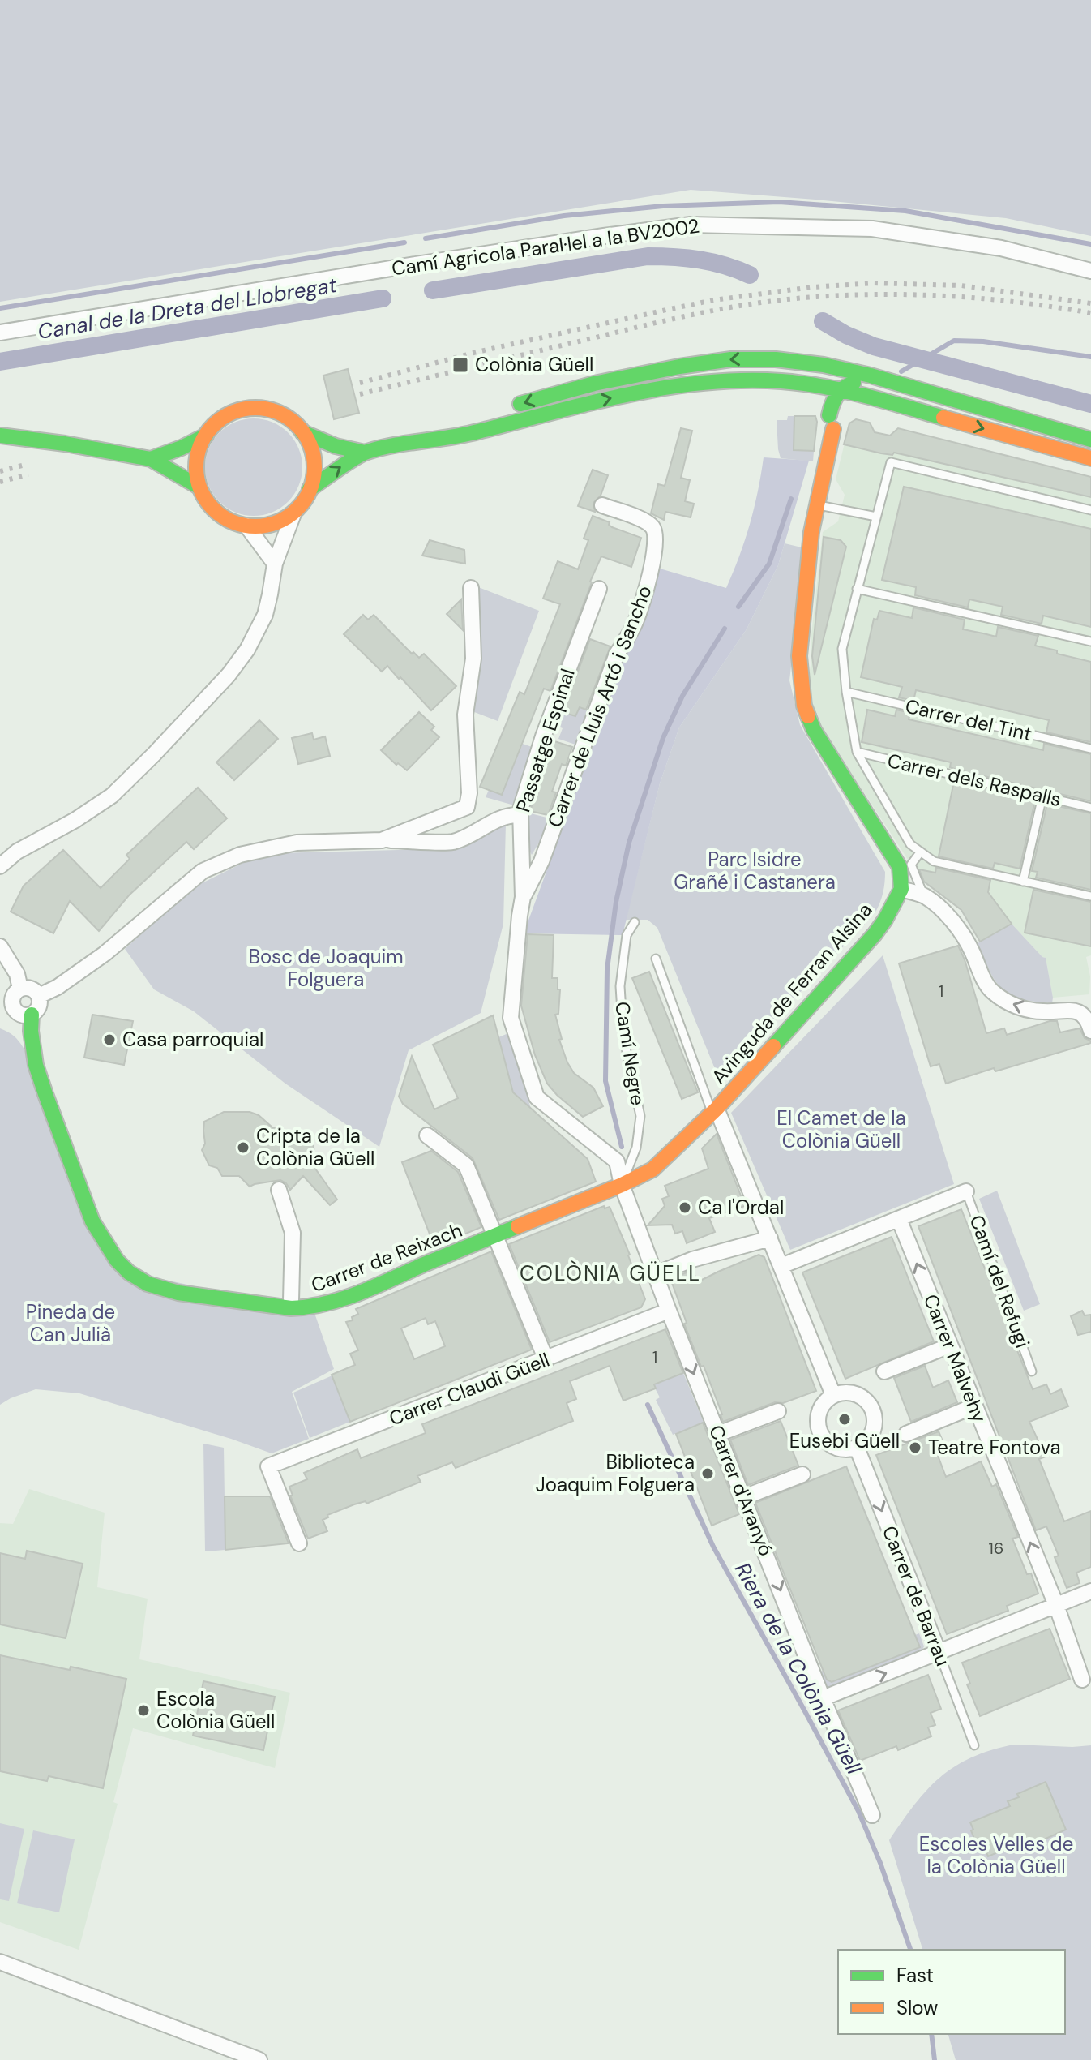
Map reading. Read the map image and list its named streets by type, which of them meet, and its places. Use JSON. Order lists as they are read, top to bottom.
{
  "streets": {
    "main road": ["Avinguda de Ferran Alsina", "Carrer de Reixach"],
    "street": [
      "Camí Agricola Paral·lel a la BV2002",
      "Carrer de Lluis Artó i Sancho",
      "Passatge Espinal",
      "Carrer Malvehy",
      "Carrer Claudi Güell",
      "Carrer d'Aranyó",
      "Carrer de Barrau"
    ],
    "lane": [
      "Carrer del Tint",
      "Carrer dels Raspalls",
      "Camí Negre",
      "Camí del Refugi"
    ]
  },
  "crossings": [
    ["Carrer de Lluis Artó i Sancho", "Passatge Espinal"],
    ["Carrer de Lluis Artó i Sancho", "Carrer d'Aranyó"],
    ["Passatge Espinal", "Carrer d'Aranyó"],
    ["Avinguda de Ferran Alsina", "Camí Negre"],
    ["Avinguda de Ferran Alsina", "Carrer de Reixach"],
    ["Avinguda de Ferran Alsina", "Carrer d'Aranyó"],
    ["Camí Negre", "Carrer de Reixach"],
    ["Camí Negre", "Carrer d'Aranyó"],
    ["Carrer de Reixach", "Carrer d'Aranyó"],
    ["Carrer Claudi Güell", "Carrer d'Aranyó"]
  ],
  "one_way": ["Carrer de Barrau"],
  "districts": ["COLÒNIA GÜELL"],
  "water": ["Canal de la Dreta del Llobregat", "Riera de la Colònia Güell"],
  "parks": [
    "Parc Isidre Grañé i Castanera",
    "Bosc de Joaquim Folguera",
    "El Camet de la Colònia Güell",
    "Pineda de Can Julià",
    "Escoles Velles de la Colònia Güell"
  ],
  "places": {
    "transit": ["Colònia Güell"],
    "other": [
      "Casa parroquial",
      "Cripta de la Colònia Güell",
      "Ca l'Ordal",
      "Eusebi Güell",
      "Teatre Fontova",
      "Biblioteca Joaquim Folguera",
      "Escola Colònia Güell"
    ]
  },
  "house_numbers": ["1", "1", "16"],
  "legend": ["Fast", "Slow"]
}
